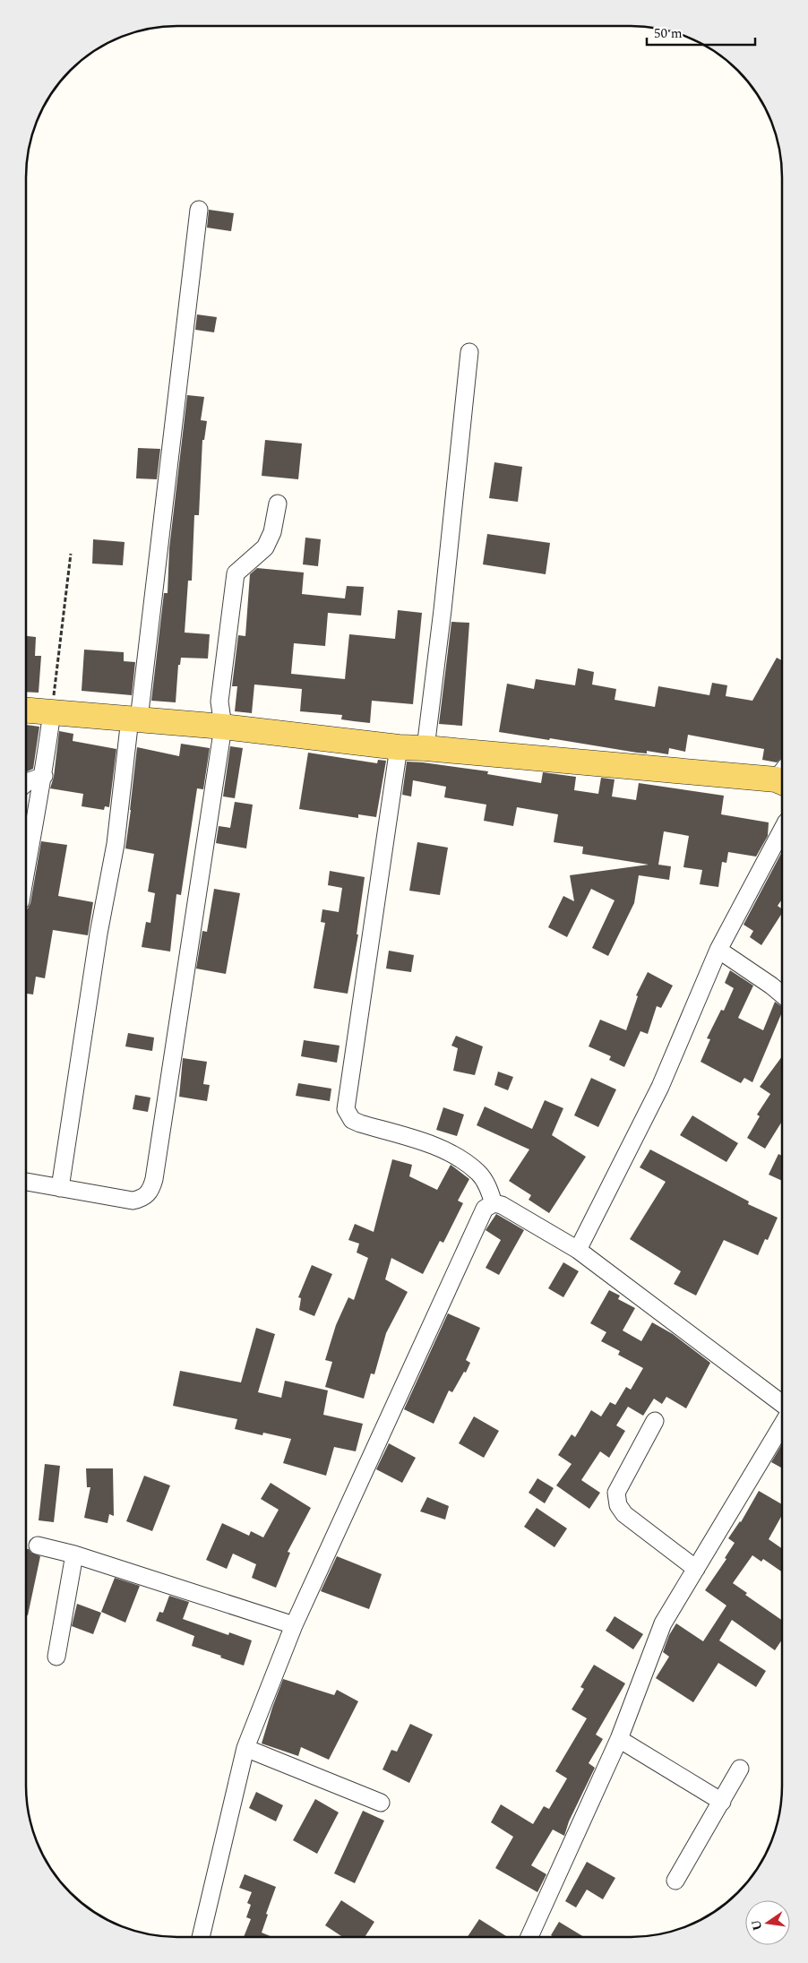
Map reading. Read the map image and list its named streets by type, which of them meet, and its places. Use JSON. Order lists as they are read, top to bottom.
{
  "scale_bar": "50 m",
  "north": "left"
}
